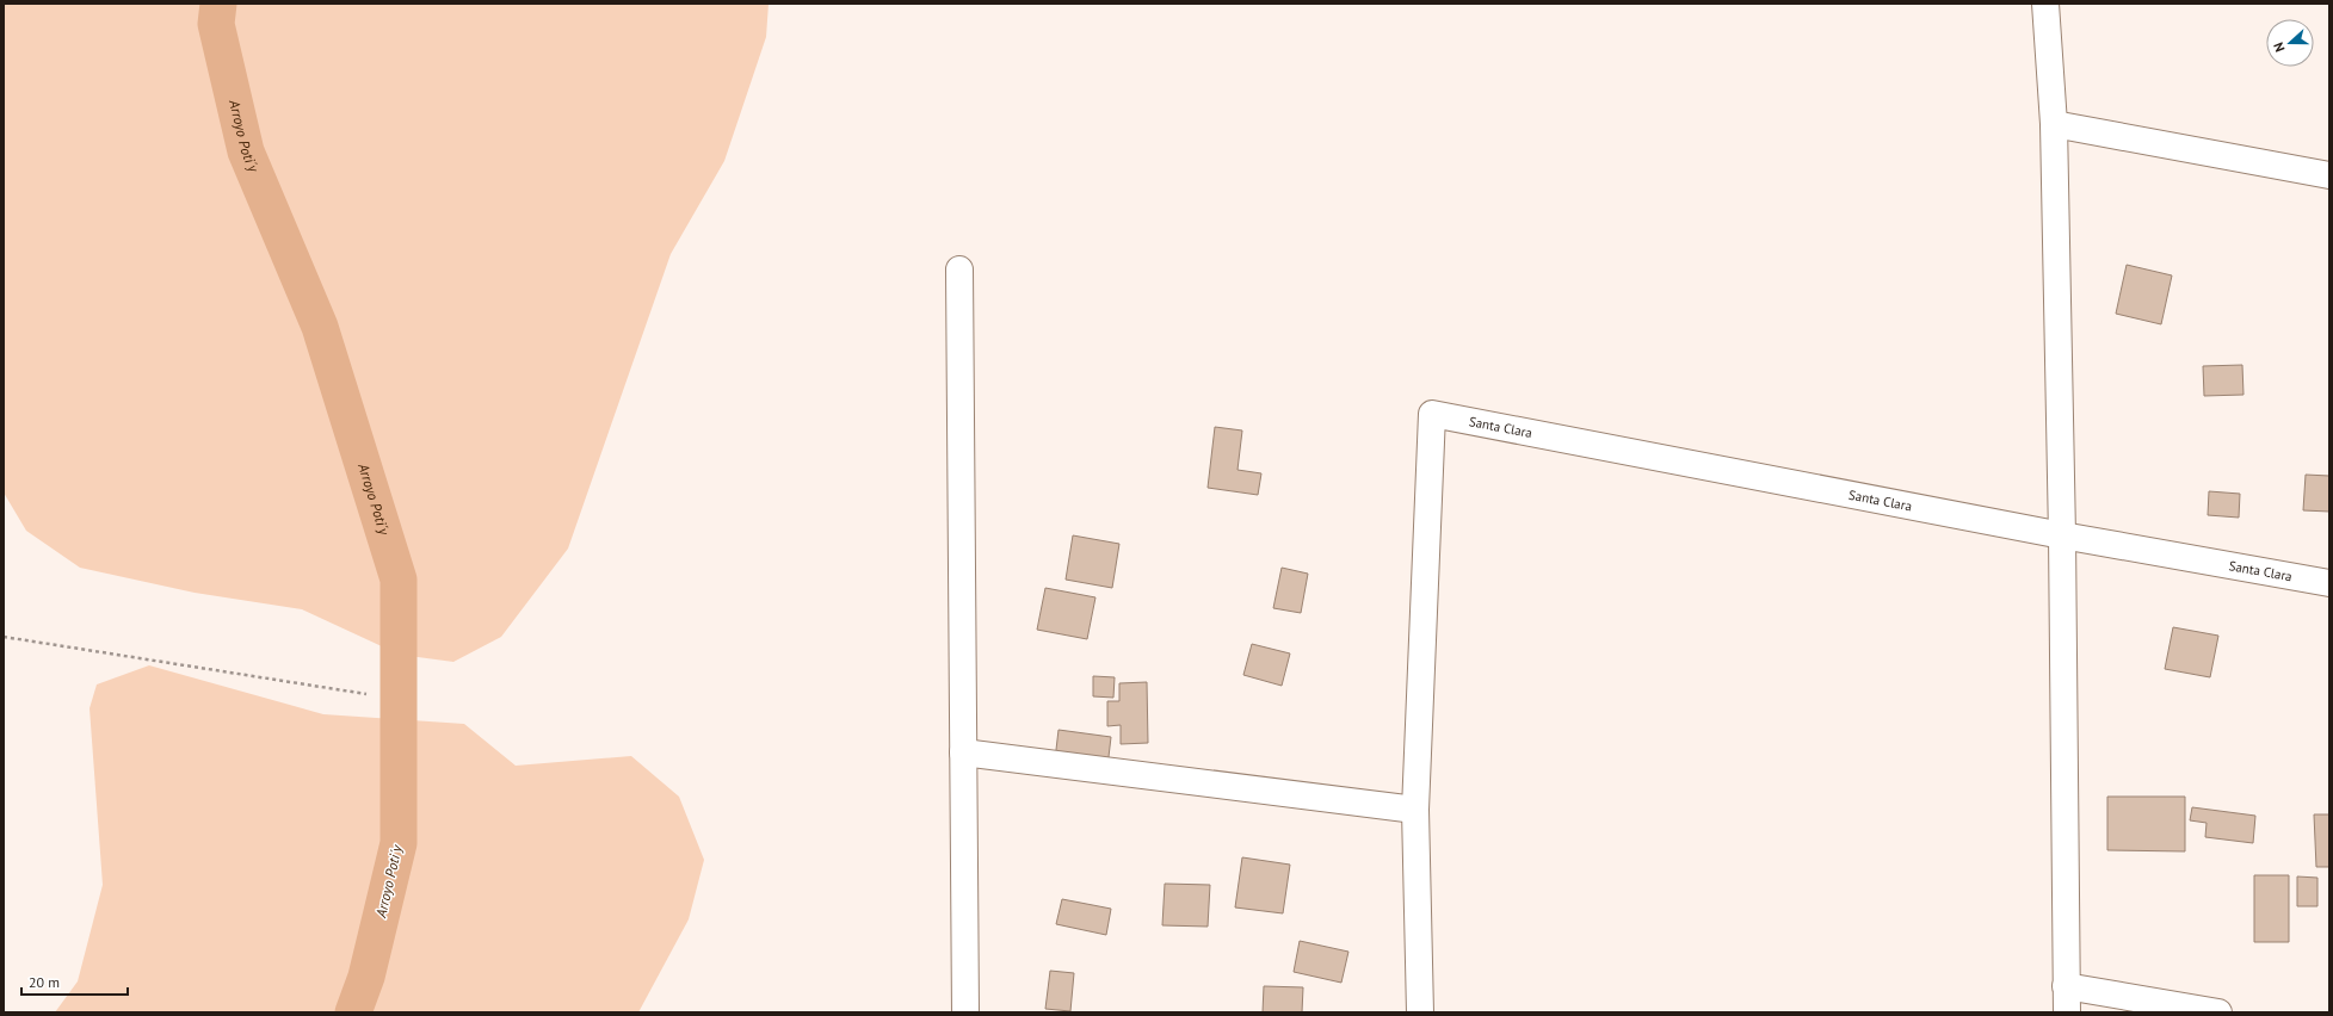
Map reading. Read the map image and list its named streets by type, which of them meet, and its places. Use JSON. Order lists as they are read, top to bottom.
{
  "streets": {
    "street": ["Santa Clara"]
  },
  "water": ["Arroyo Poti´y"],
  "scale_bar": "20 m",
  "north": "left"
}
